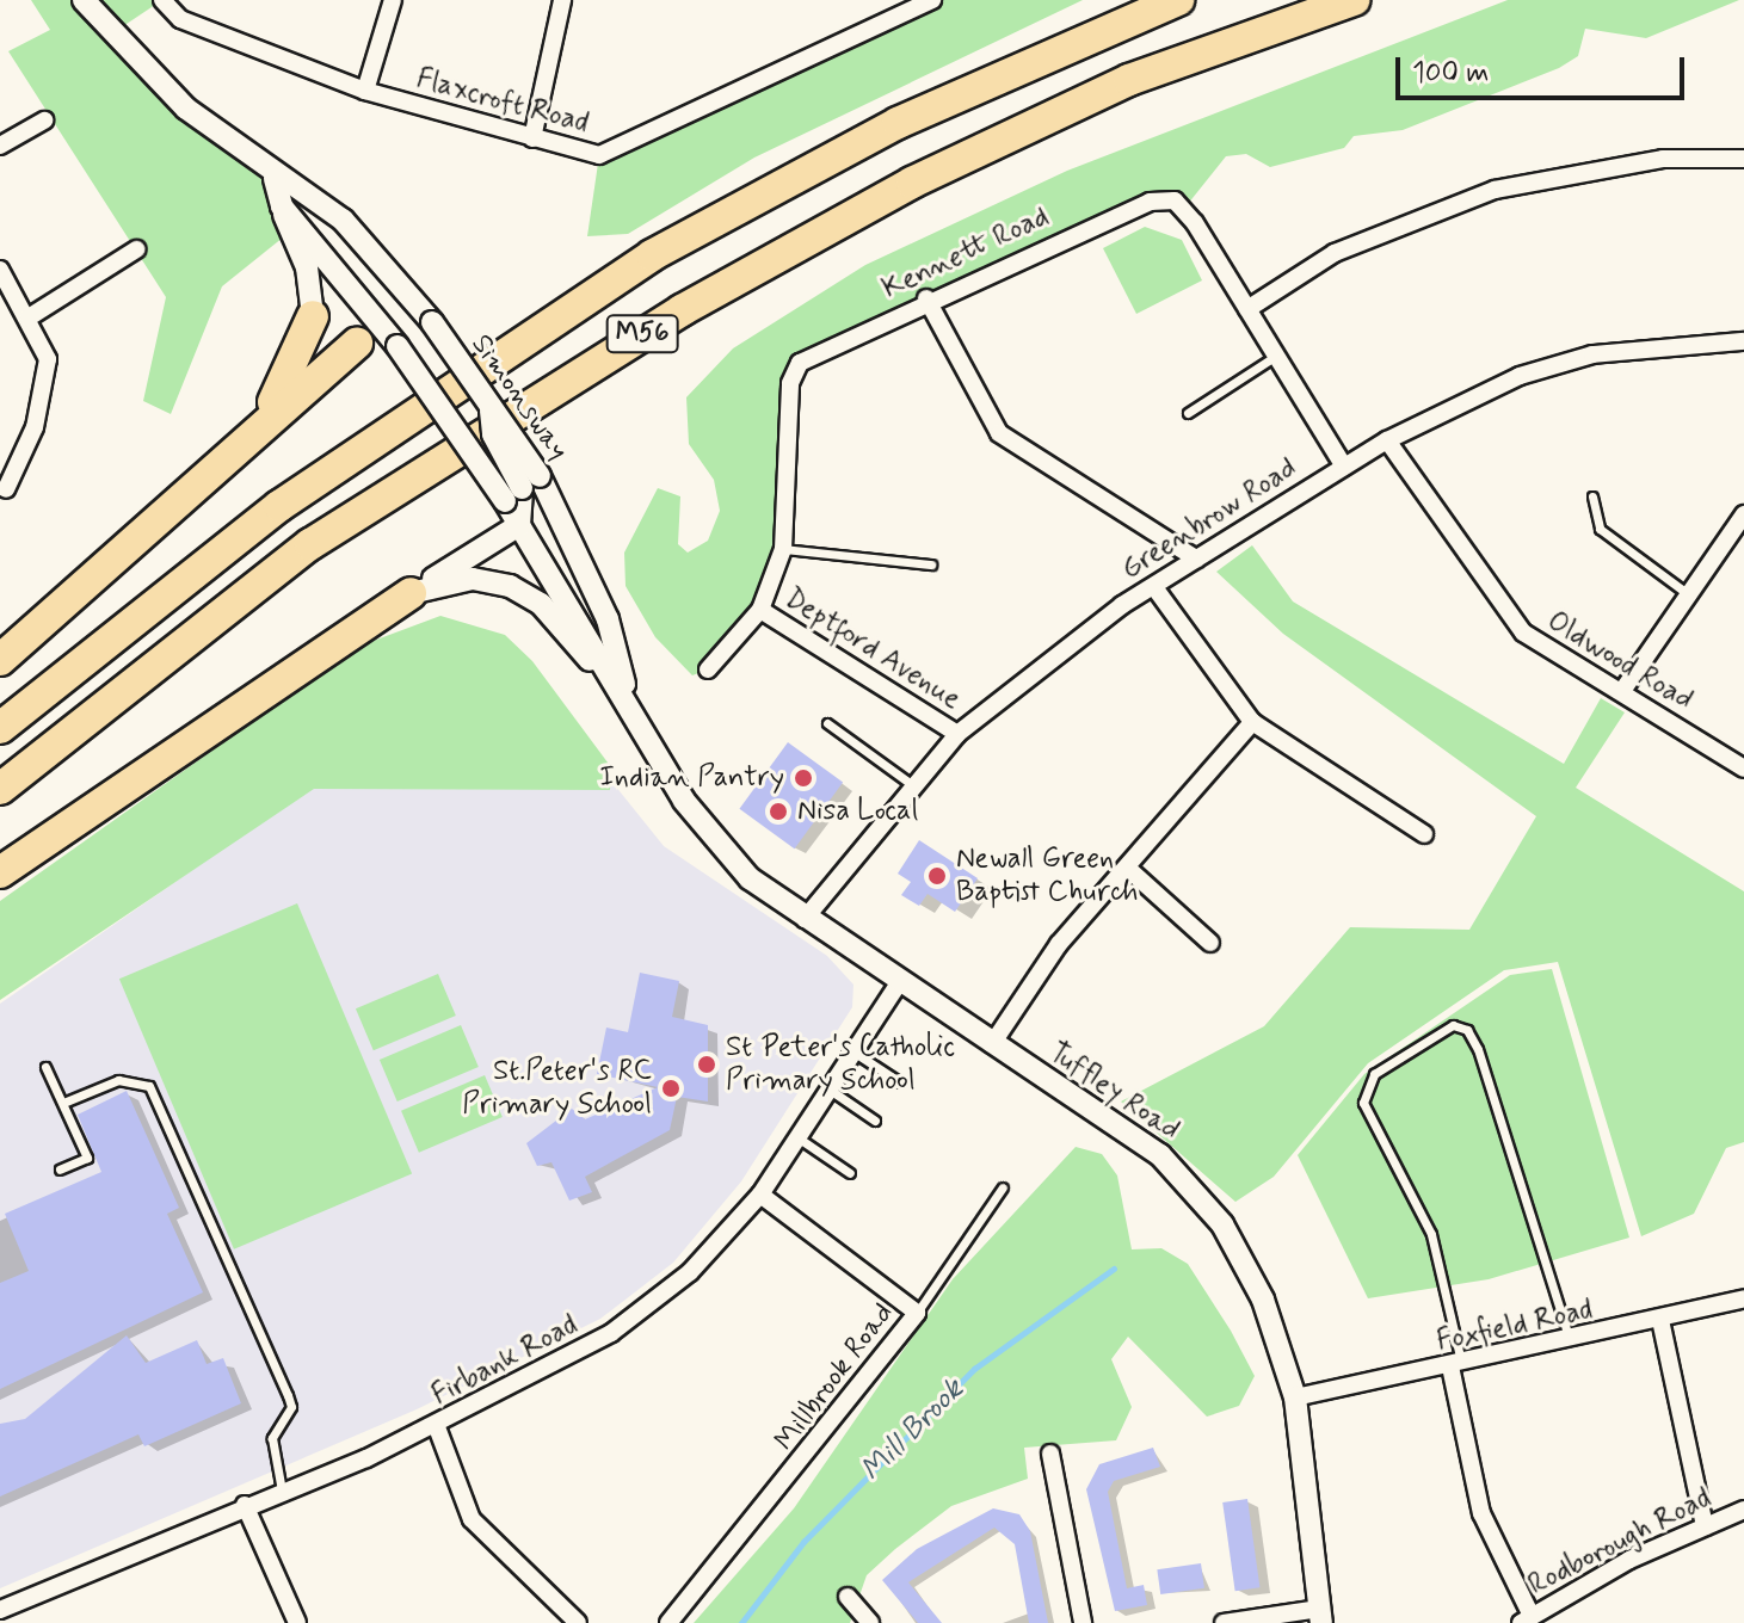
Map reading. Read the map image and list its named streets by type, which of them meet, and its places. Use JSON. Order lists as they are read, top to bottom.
{
  "streets": {
    "highway": ["M56"],
    "street": [
      "Flaxcroft Road",
      "Kennett Road",
      "Simonsway",
      "Greenbrow Road",
      "Deptford Avenue",
      "Oldwood Road",
      "Tuffley Road",
      "Foxfield Road",
      "Firbank Road",
      "Millbrook Road",
      "Rodborough Road"
    ]
  },
  "crossings": [
    ["Kennett Road", "Greenbrow Road"],
    ["Kennett Road", "Deptford Avenue"],
    ["Simonsway", "Greenbrow Road"],
    ["Simonsway", "Tuffley Road"],
    ["Simonsway", "Firbank Road"],
    ["Greenbrow Road", "Deptford Avenue"],
    ["Greenbrow Road", "Oldwood Road"],
    ["Tuffley Road", "Foxfield Road"],
    ["Tuffley Road", "Firbank Road"],
    ["Firbank Road", "Millbrook Road"]
  ],
  "water": ["Mill Brook"],
  "places": [
    "Indian Pantry",
    "Nisa Local",
    "Newall Green Baptist Church",
    "St Peter's Catholic Primary School",
    "St.Peter's RC Primary School"
  ],
  "scale_bar": "100 m"
}
